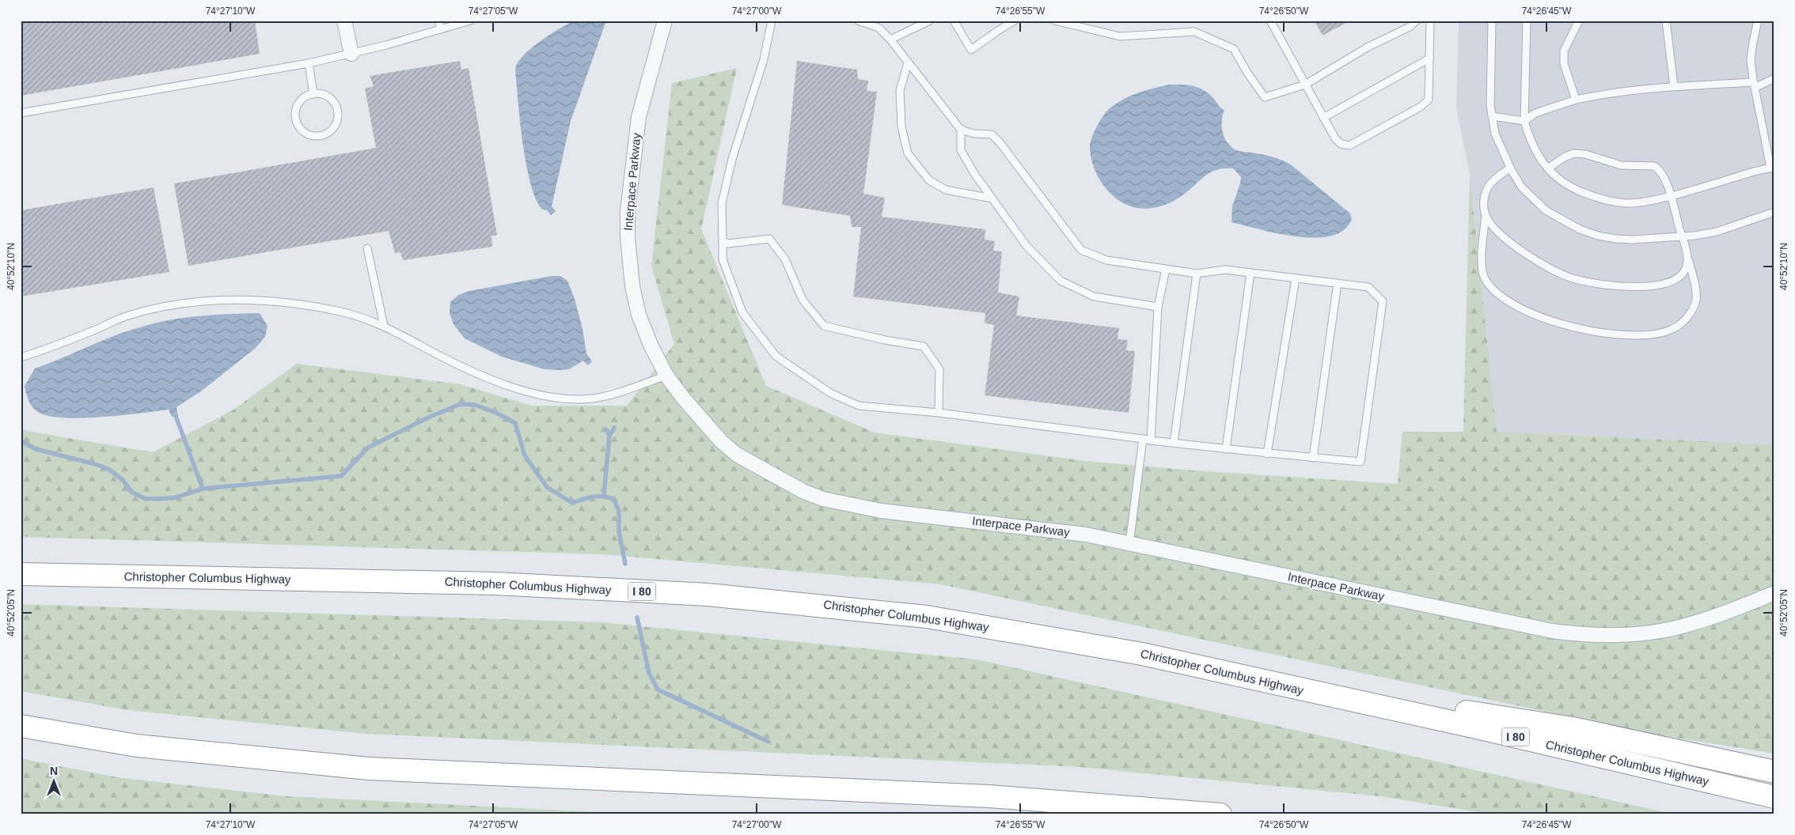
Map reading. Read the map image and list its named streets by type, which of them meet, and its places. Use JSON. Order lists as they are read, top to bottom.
{
  "streets": {
    "highway": ["Christopher Columbus Highway", "I 80"],
    "street": ["Interpace Parkway"]
  },
  "north": "top",
  "coordinates": [
    "74°27'10\"W",
    "74°27'05\"W",
    "74°27'00\"W",
    "74°26'55\"W",
    "74°26'50\"W",
    "74°26'45\"W",
    "40°52'10\"N",
    "40°52'05\"N"
  ]
}
